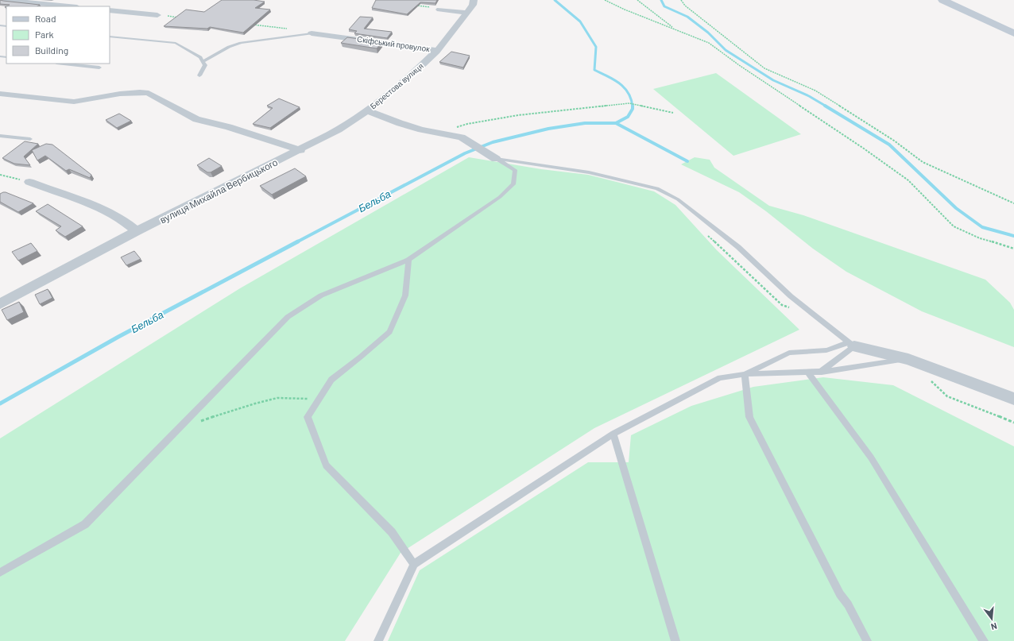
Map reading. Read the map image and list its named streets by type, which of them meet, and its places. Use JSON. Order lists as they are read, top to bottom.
{
  "streets": {
    "street": ["Скіфський провулок", "Берестова вулиця", "вулиця Михайла Вербицького"]
  },
  "crossings": [
    ["Скіфський провулок", "Берестова вулиця"],
    ["Берестова вулиця", "вулиця Михайла Вербицького"]
  ],
  "water": ["Бельба"],
  "legend": ["Road", "Park", "Building"],
  "north": "bottom"
}
